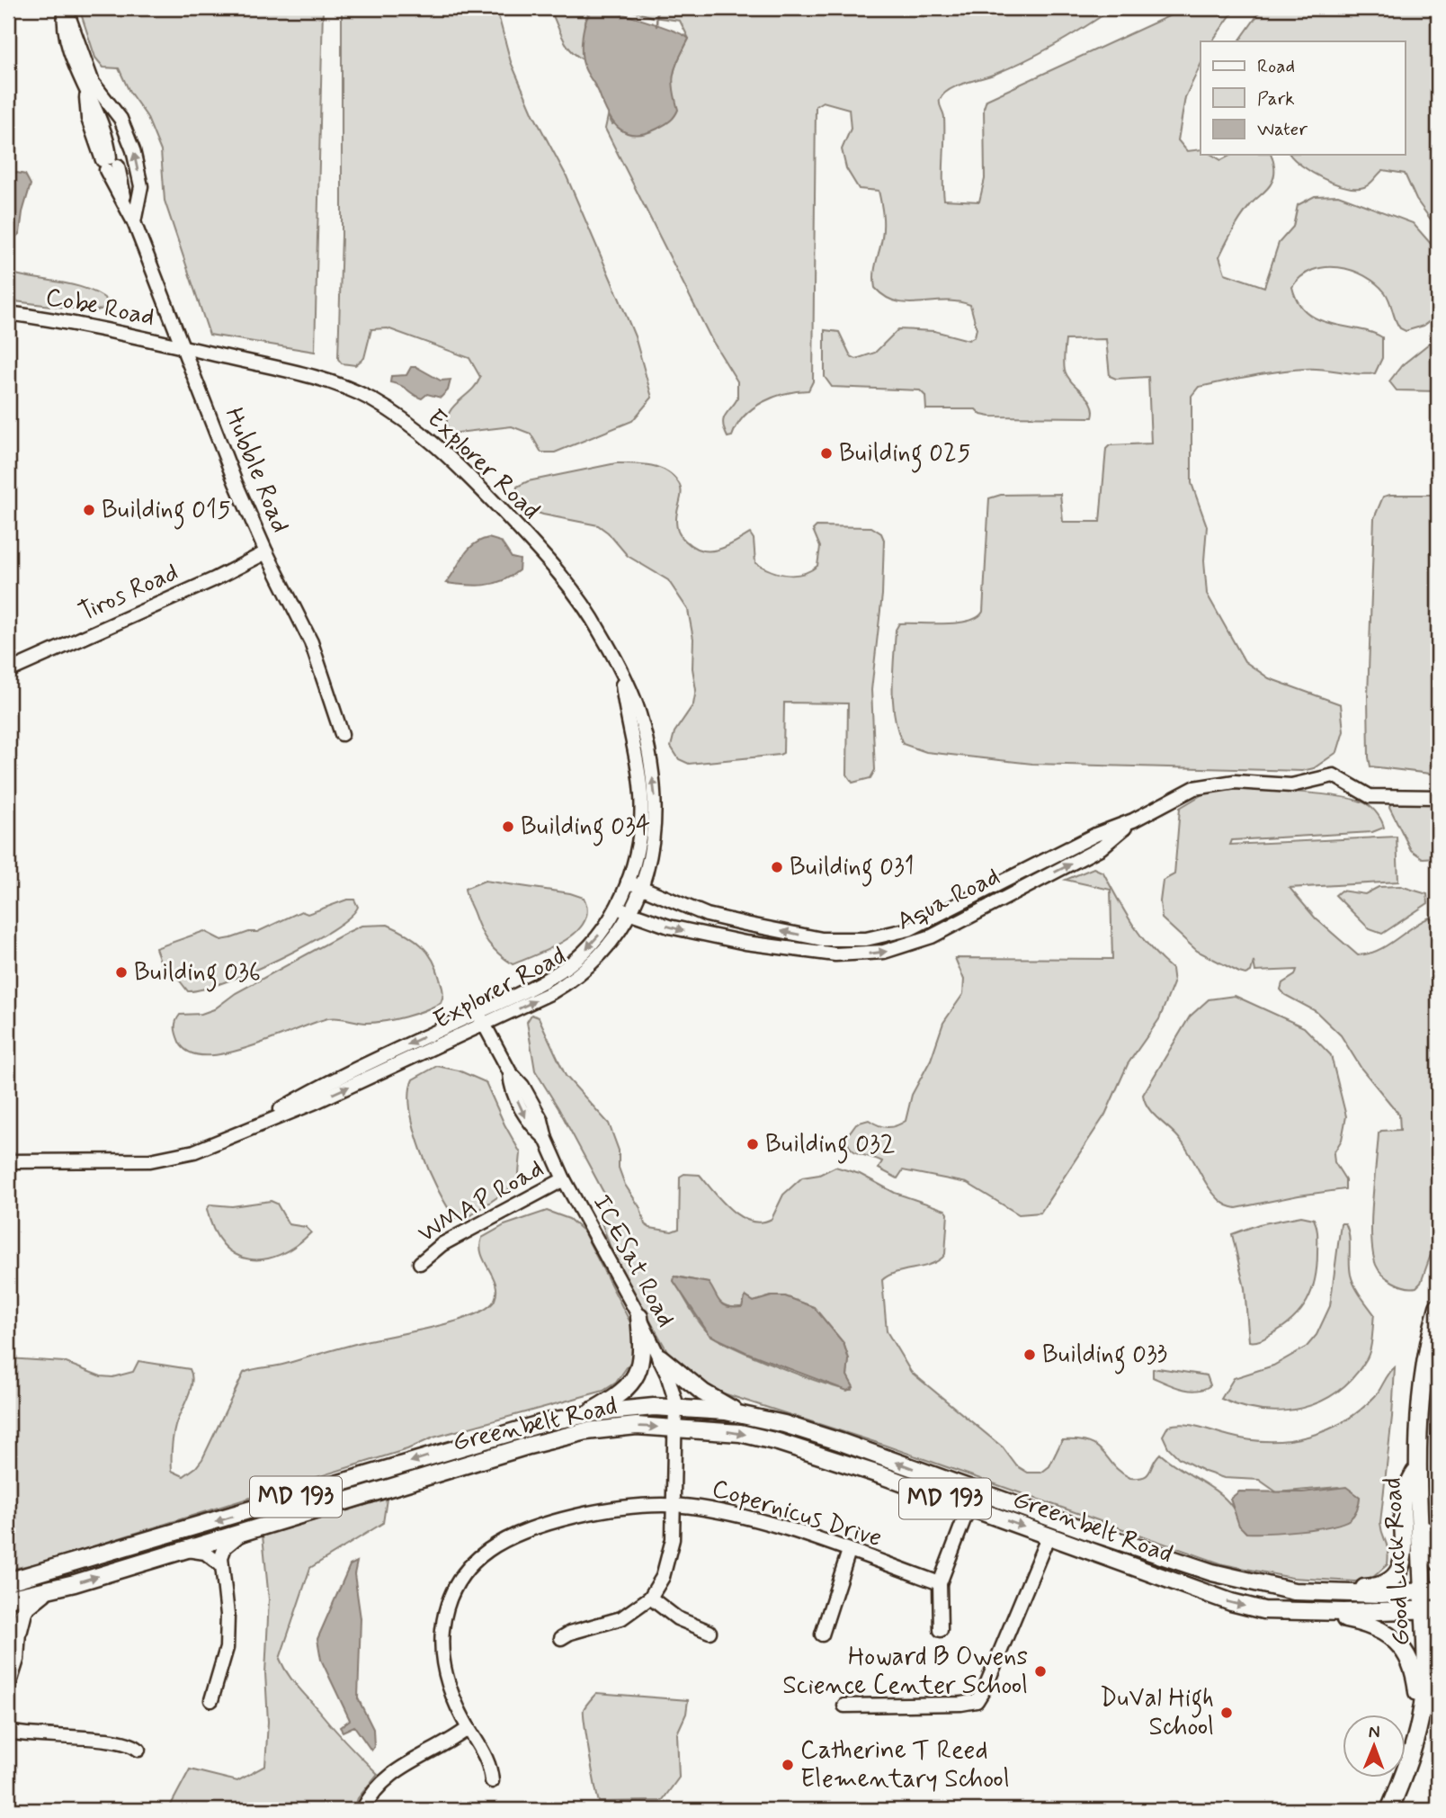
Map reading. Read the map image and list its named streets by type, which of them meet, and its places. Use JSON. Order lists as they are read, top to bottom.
{
  "streets": {
    "main road": ["Greenbelt Road", "MD 193", "Good Luck Road"],
    "street": [
      "Cobe Road",
      "Explorer Road",
      "Hubble Road",
      "Tiros Road",
      "Aqua Road",
      "WMAP Road",
      "ICESat Road",
      "Copernicus Drive"
    ]
  },
  "crossings": [
    ["Cobe Road", "Explorer Road"],
    ["Cobe Road", "Hubble Road"],
    ["Explorer Road", "Hubble Road"],
    ["Explorer Road", "Aqua Road"],
    ["Explorer Road", "ICESat Road"],
    ["Hubble Road", "Tiros Road"],
    ["WMAP Road", "ICESat Road"],
    ["ICESat Road", "Greenbelt Road"],
    ["ICESat Road", "Copernicus Drive"],
    ["Greenbelt Road", "Good Luck Road"]
  ],
  "places": [
    "Building 025",
    "Building 015",
    "Building 034",
    "Building 031",
    "Building 036",
    "Building 032",
    "Building 033",
    "Howard B Owens Science Center School",
    "DuVal High School",
    "Catherine T Reed Elementary School"
  ],
  "legend": ["Road", "Park", "Water"],
  "north": "top"
}
